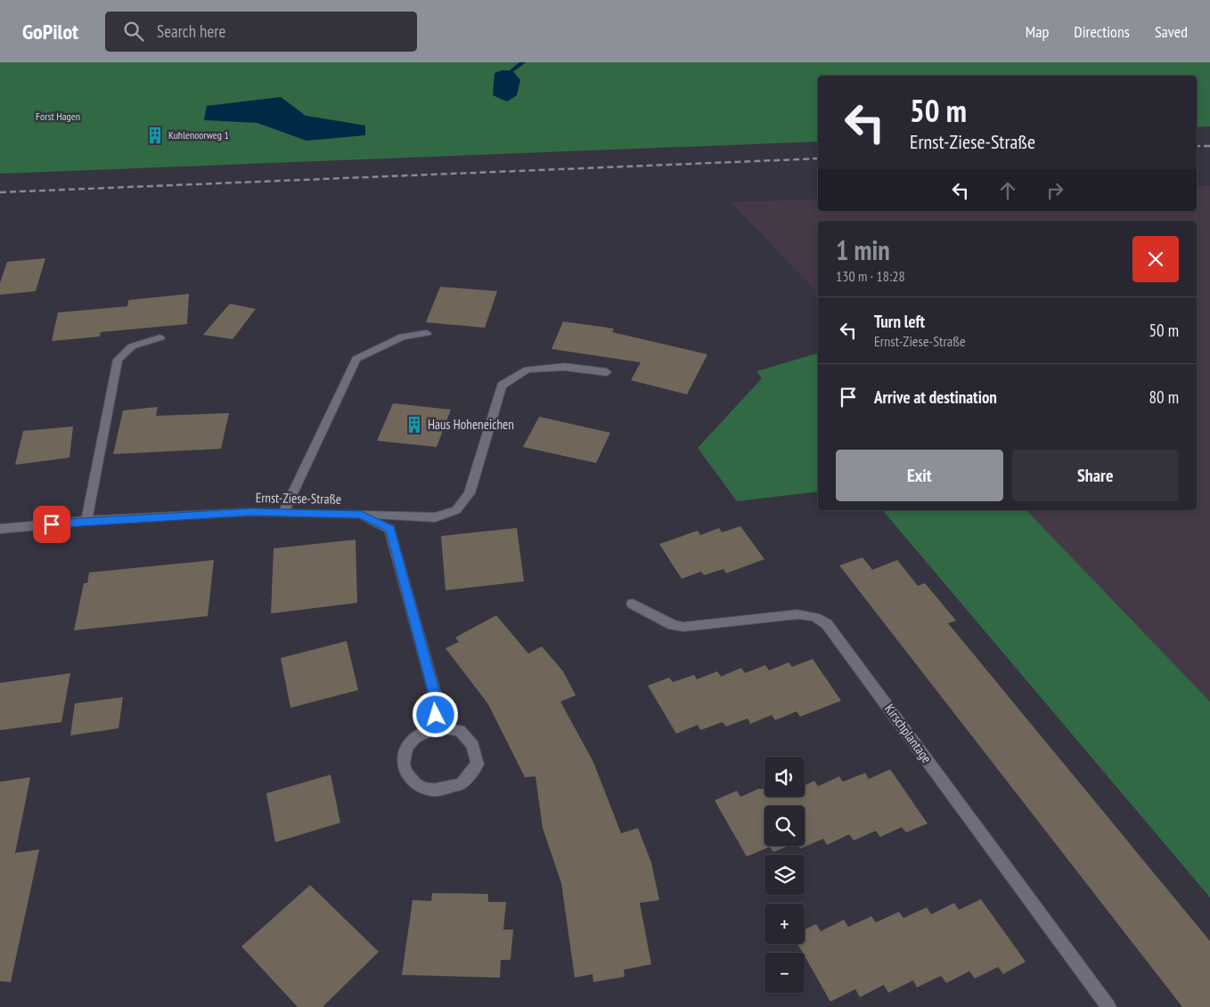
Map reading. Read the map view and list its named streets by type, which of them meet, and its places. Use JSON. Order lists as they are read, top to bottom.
{
  "streets": {
    "street": ["Ernst-Ziese-Straße", "Kirschplantage"]
  },
  "parks": ["Forst Hagen"],
  "places": {
    "building": ["Kuhlenoorweg 1", "Haus Hoheneichen"]
  },
  "page": {
    "header": "GoPilot",
    "search": "Search here",
    "nav": ["Map", "Directions", "Saved"],
    "turn": ["50 m", "Ernst-Ziese-Straße"],
    "heading": ["1 min", "130 m · 18:28"],
    "list": [
      {
        "name": "Turn left",
        "note": "Ernst-Ziese-Straße",
        "value": "50 m"
      },
      {
        "name": "Arrive at destination",
        "value": "80 m"
      }
    ],
    "buttons": ["Exit", "Share"],
    "map_buttons": ["+", "−"]
  }
}
